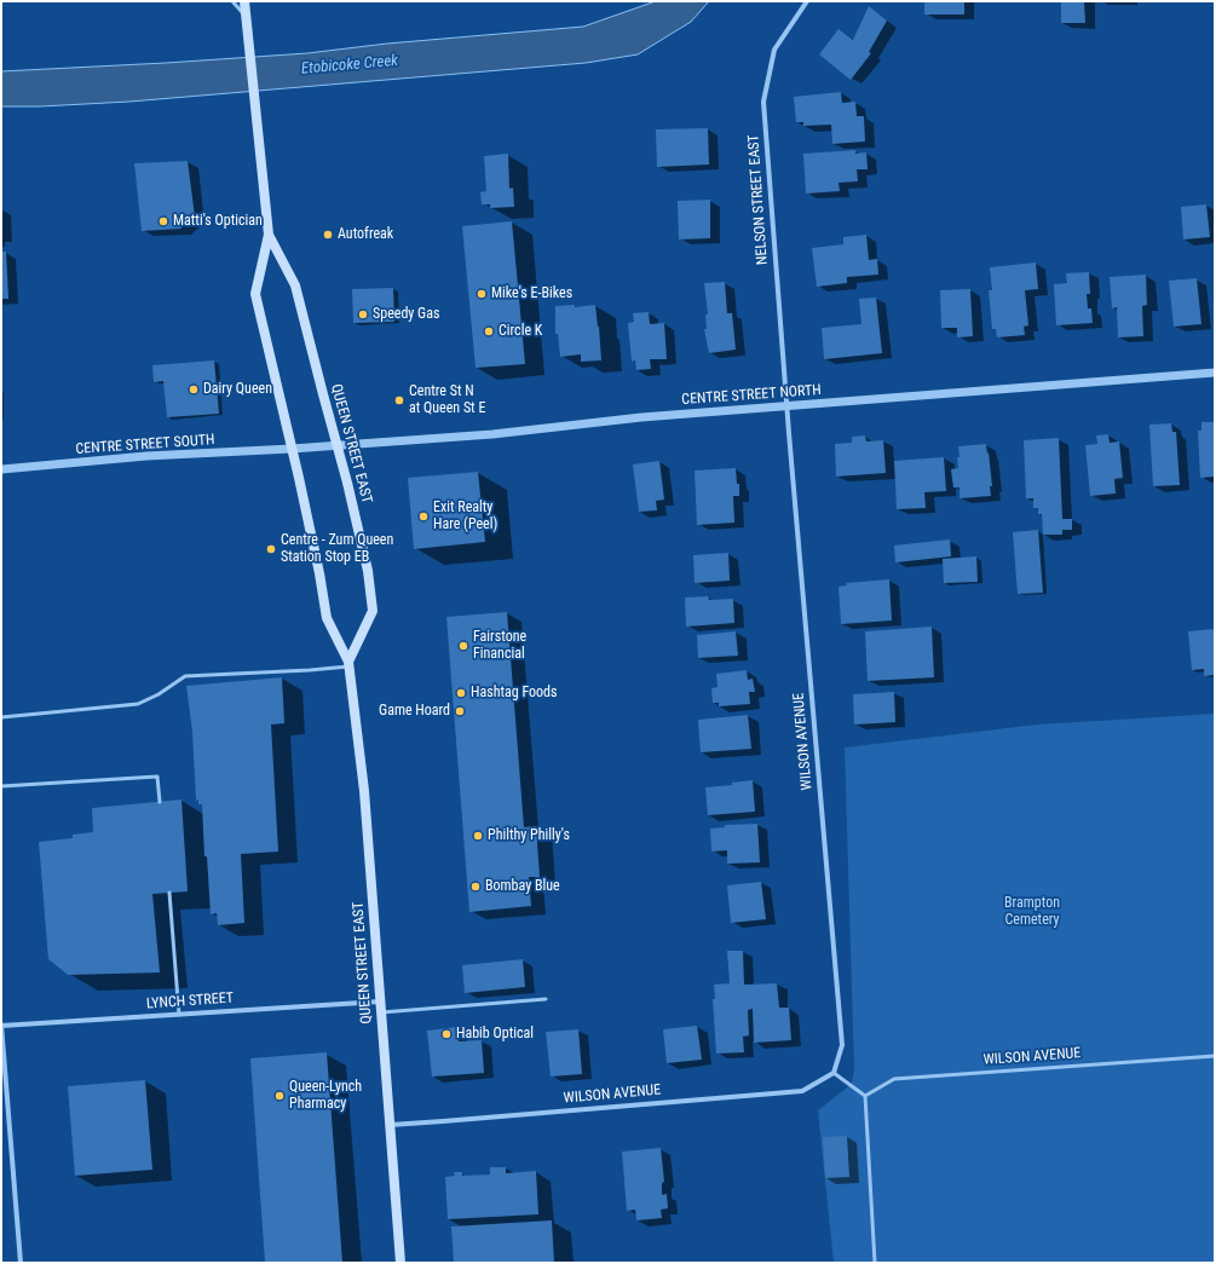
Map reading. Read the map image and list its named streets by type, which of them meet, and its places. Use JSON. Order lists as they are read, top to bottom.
{
  "streets": {
    "main road": ["QUEEN STREET EAST"],
    "street": [
      "NELSON STREET EAST",
      "CENTRE STREET NORTH",
      "CENTRE STREET SOUTH",
      "WILSON AVENUE",
      "LYNCH STREET"
    ]
  },
  "crossings": [
    ["NELSON STREET EAST", "CENTRE STREET NORTH"],
    ["NELSON STREET EAST", "WILSON AVENUE"],
    ["CENTRE STREET NORTH", "QUEEN STREET EAST"],
    ["CENTRE STREET NORTH", "CENTRE STREET SOUTH"],
    ["CENTRE STREET NORTH", "WILSON AVENUE"],
    ["QUEEN STREET EAST", "CENTRE STREET SOUTH"],
    ["QUEEN STREET EAST", "WILSON AVENUE"],
    ["QUEEN STREET EAST", "LYNCH STREET"]
  ],
  "water": ["Etobicoke Creek"],
  "parks": ["Brampton Cemetery"],
  "places": [
    "Matti's Optician",
    "Autofreak",
    "Mike's E-Bikes",
    "Speedy Gas",
    "Circle K",
    "Dairy Queen",
    "Centre St N at Queen St E",
    "Exit Realty Hare (Peel)",
    "Centre - Zum Queen Station Stop EB",
    "Fairstone Financial",
    "Hashtag Foods",
    "Game Hoard",
    "Philthy Philly's",
    "Bombay Blue",
    "Habib Optical",
    "Queen-Lynch Pharmacy"
  ]
}
